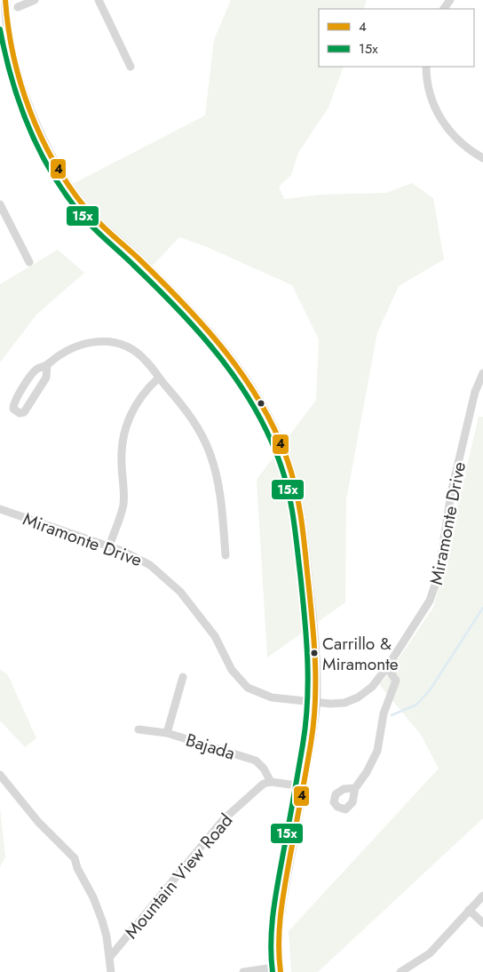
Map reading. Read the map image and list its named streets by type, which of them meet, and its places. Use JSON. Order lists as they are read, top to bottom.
{
  "streets": {
    "street": ["Miramonte Drive", "Bajada", "Mountain View Road"]
  },
  "crossings": [
    ["Bajada", "Mountain View Road"]
  ],
  "places": ["Carrillo & Miramonte"],
  "lines": ["transit line 4", "transit line 15x"],
  "legend": ["4", "15x"]
}
